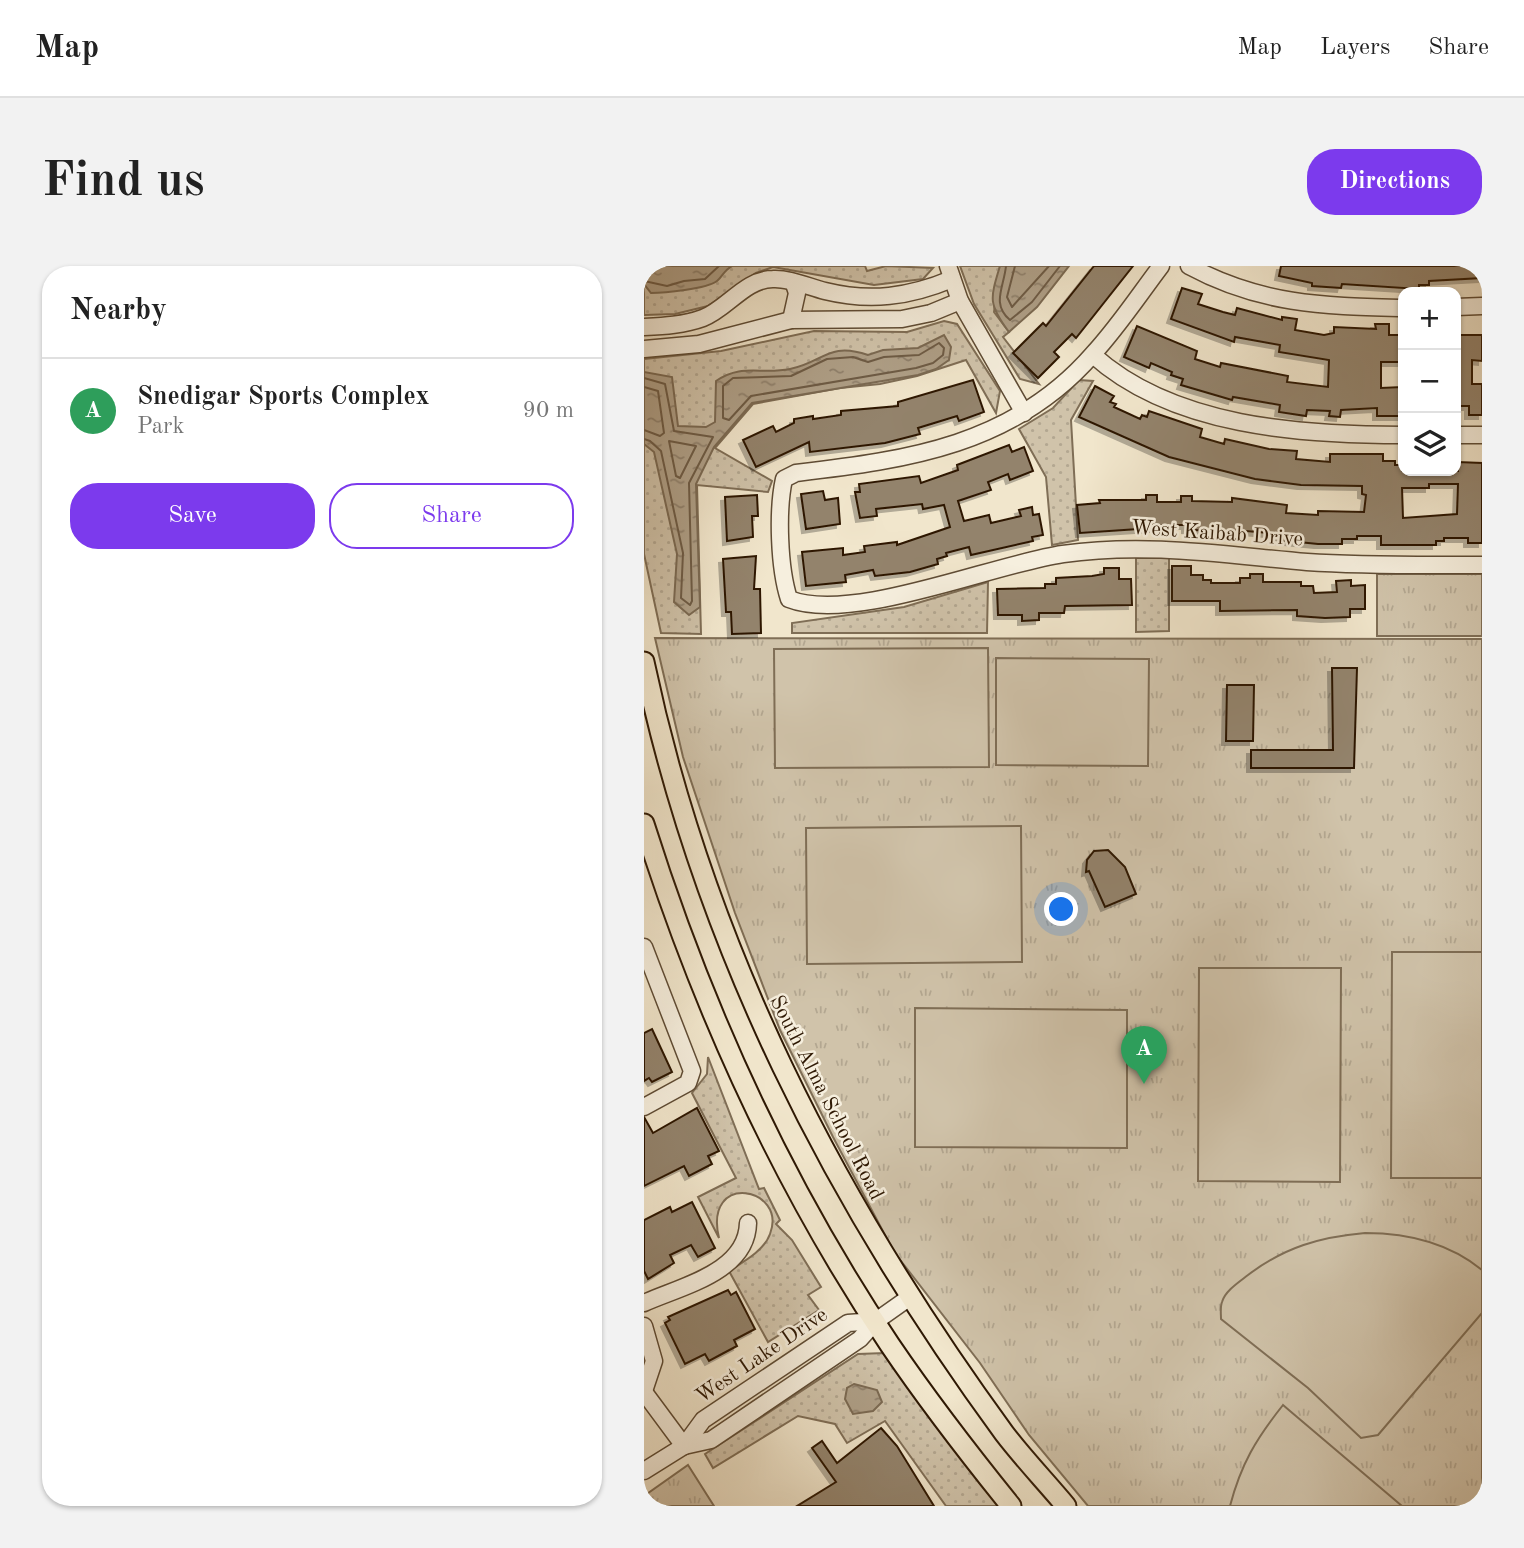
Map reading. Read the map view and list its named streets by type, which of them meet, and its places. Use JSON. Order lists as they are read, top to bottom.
{
  "streets": {
    "main road": ["South Alma School Road"],
    "street": ["West Kaibab Drive", "West Lake Drive"]
  },
  "crossings": [
    ["South Alma School Road", "West Lake Drive"]
  ],
  "page": {
    "header": "Map",
    "nav": ["Map", "Layers", "Share"],
    "buttons": [
      "Directions",
      ["Save", "Share"]
    ],
    "title": "Find us",
    "heading": "Nearby",
    "map_buttons": ["+", "−"],
    "list": [
      {
        "mark": "A",
        "name": "Snedigar Sports Complex",
        "note": "Park",
        "value": "90 m"
      }
    ],
    "pins": "A"
  }
}
